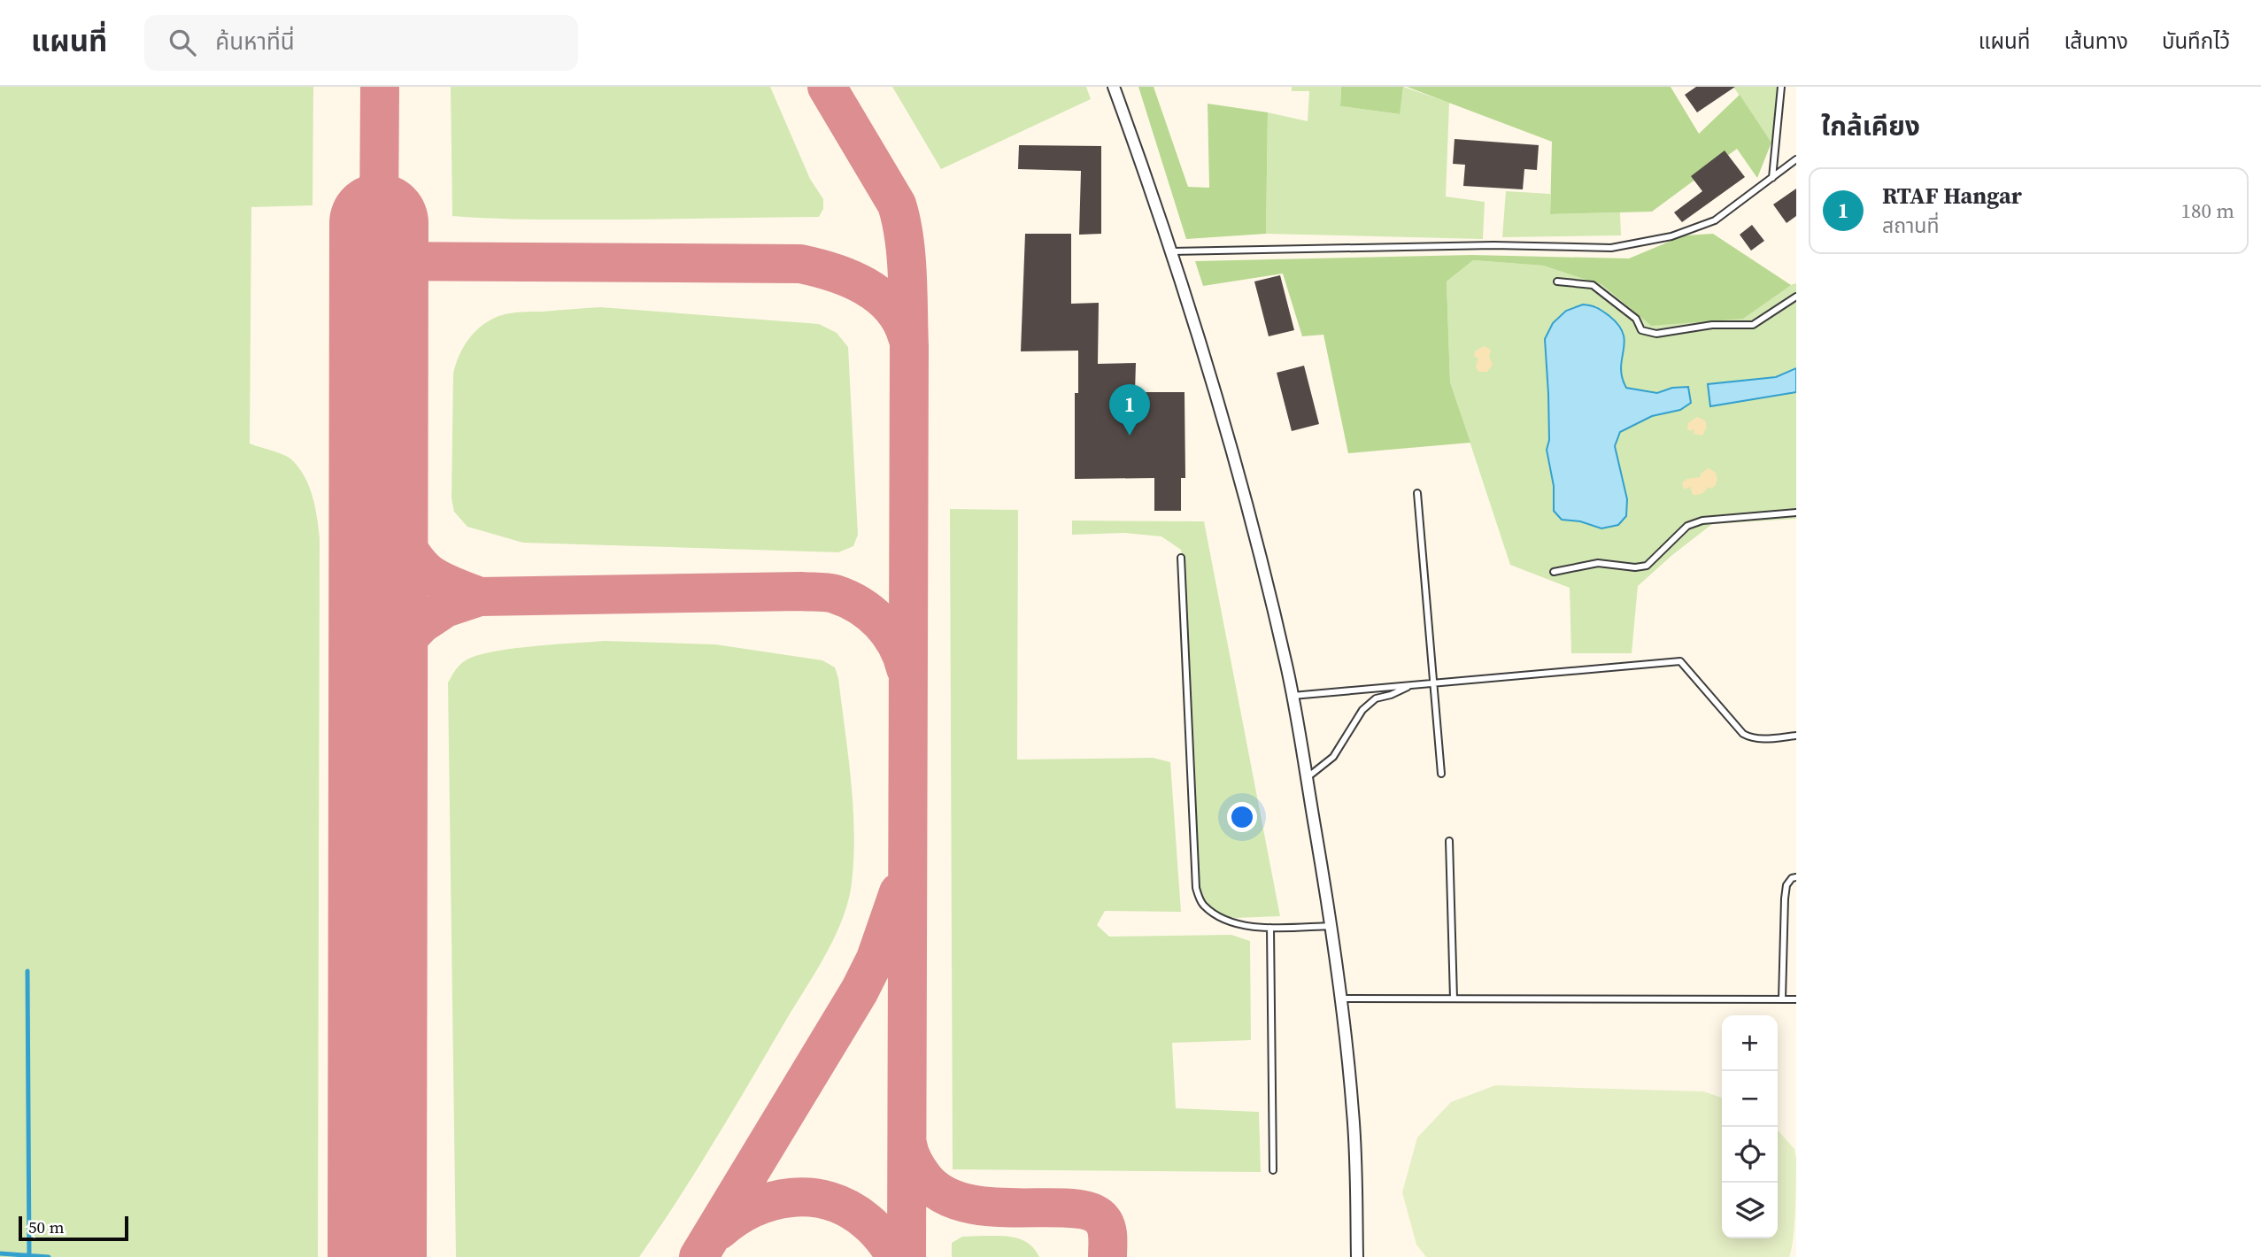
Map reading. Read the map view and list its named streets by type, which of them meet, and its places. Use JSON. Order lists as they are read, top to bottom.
{
  "scale_bar": "50 m",
  "page": {
    "header": "แผนที่",
    "search": "ค้นหาที่นี่",
    "nav": ["แผนที่", "เส้นทาง", "บันทึกไว้"],
    "heading": "ใกล้เคียง",
    "list": [
      {
        "mark": "1",
        "name": "RTAF Hangar",
        "note": "สถานที่",
        "value": "180 m"
      }
    ],
    "pins": "1",
    "map_buttons": ["+", "−"],
    "scale": "50 m"
  }
}
